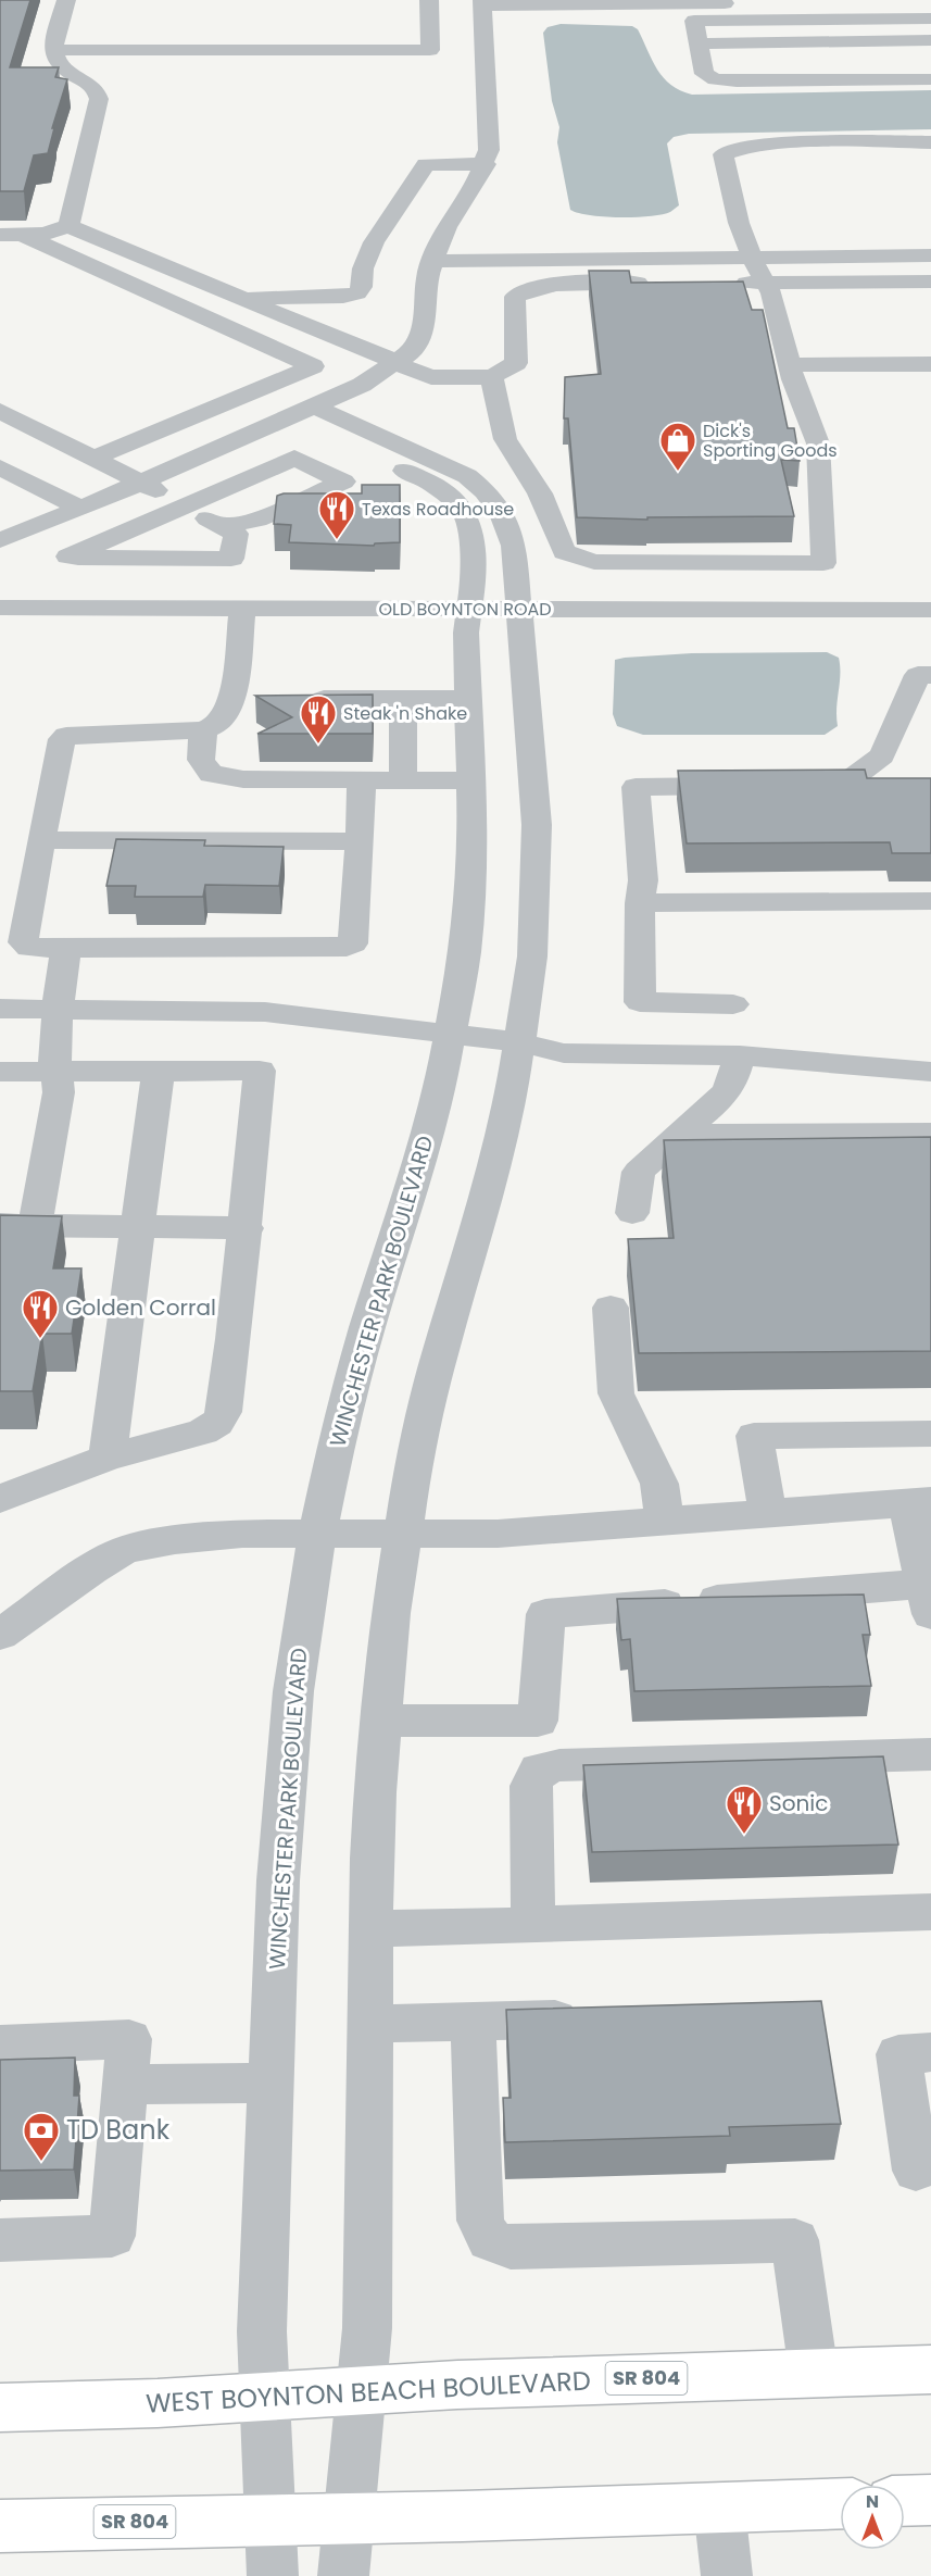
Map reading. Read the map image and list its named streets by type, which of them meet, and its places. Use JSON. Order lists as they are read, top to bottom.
{
  "streets": {
    "main road": ["SR 804", "WEST BOYNTON BEACH BOULEVARD"],
    "street": ["OLD BOYNTON ROAD", "WINCHESTER PARK BOULEVARD"]
  },
  "crossings": [
    ["OLD BOYNTON ROAD", "WINCHESTER PARK BOULEVARD"],
    ["WINCHESTER PARK BOULEVARD", "SR 804"],
    ["WINCHESTER PARK BOULEVARD", "WEST BOYNTON BEACH BOULEVARD"]
  ],
  "places": {
    "shop": ["Dick's Sporting Goods"],
    "restaurant": [
      "Texas Roadhouse",
      "Steak 'n Shake",
      "Golden Corral",
      "Sonic"
    ],
    "bank": ["TD Bank"]
  },
  "north": "top"
}
